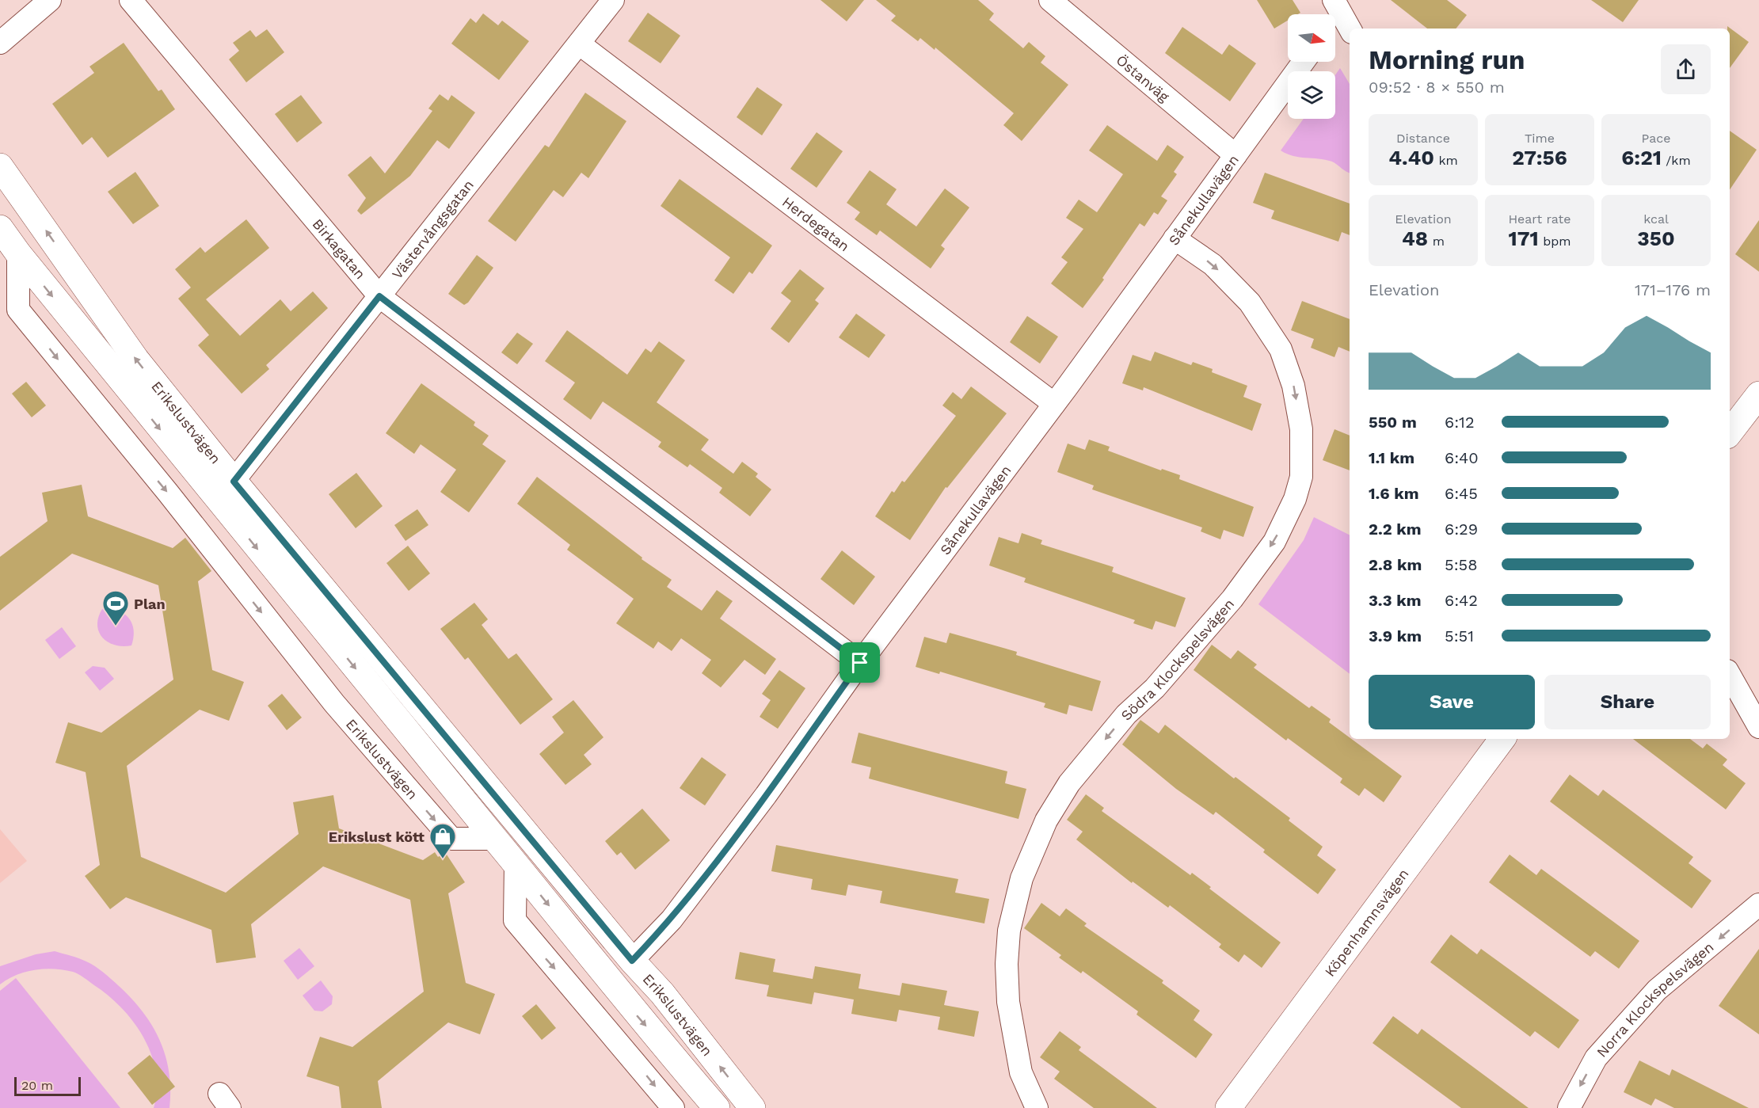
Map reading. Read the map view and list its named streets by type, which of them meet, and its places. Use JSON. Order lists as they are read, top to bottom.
{
  "streets": {
    "street": [
      "Östanväg",
      "Sånekullavägen",
      "Herdegatan",
      "Västervångsgatan",
      "Birkagatan",
      "Erikslustvägen",
      "Södra Klockspelsvägen",
      "Köpenhamnsvägen",
      "Norra Klockspelsvägen"
    ]
  },
  "crossings": [
    ["Östanväg", "Sånekullavägen"],
    ["Sånekullavägen", "Herdegatan"],
    ["Sånekullavägen", "Birkagatan"],
    ["Sånekullavägen", "Erikslustvägen"],
    ["Sånekullavägen", "Södra Klockspelsvägen"],
    ["Herdegatan", "Västervångsgatan"],
    ["Västervångsgatan", "Birkagatan"],
    ["Västervångsgatan", "Erikslustvägen"]
  ],
  "one_way": ["Södra Klockspelsvägen", "Norra Klockspelsvägen"],
  "places": {
    "sports": ["Plan"],
    "shop": ["Erikslust kött"]
  },
  "scale_bar": "20 m",
  "north": "right",
  "page": {
    "heading": ["Morning run", "09:52 · 8 × 550 m"],
    "stats": [
      ["Distance", "4.40 km"],
      ["Time", "27:56"],
      ["Pace", "6:21 /km"],
      ["Elevation", "48 m"],
      ["Heart rate", "171 bpm"],
      ["kcal", "350"]
    ],
    "chart": ["Elevation", "171–176 m"],
    "list": [
      {
        "name": "550 m",
        "note": "6:12"
      },
      {
        "name": "1.1 km",
        "note": "6:40"
      },
      {
        "name": "1.6 km",
        "note": "6:45"
      },
      {
        "name": "2.2 km",
        "note": "6:29"
      },
      {
        "name": "2.8 km",
        "note": "5:58"
      },
      {
        "name": "3.3 km",
        "note": "6:42"
      },
      {
        "name": "3.9 km",
        "note": "5:51"
      }
    ],
    "buttons": ["Save", "Share"],
    "scale": "20 m"
  }
}
